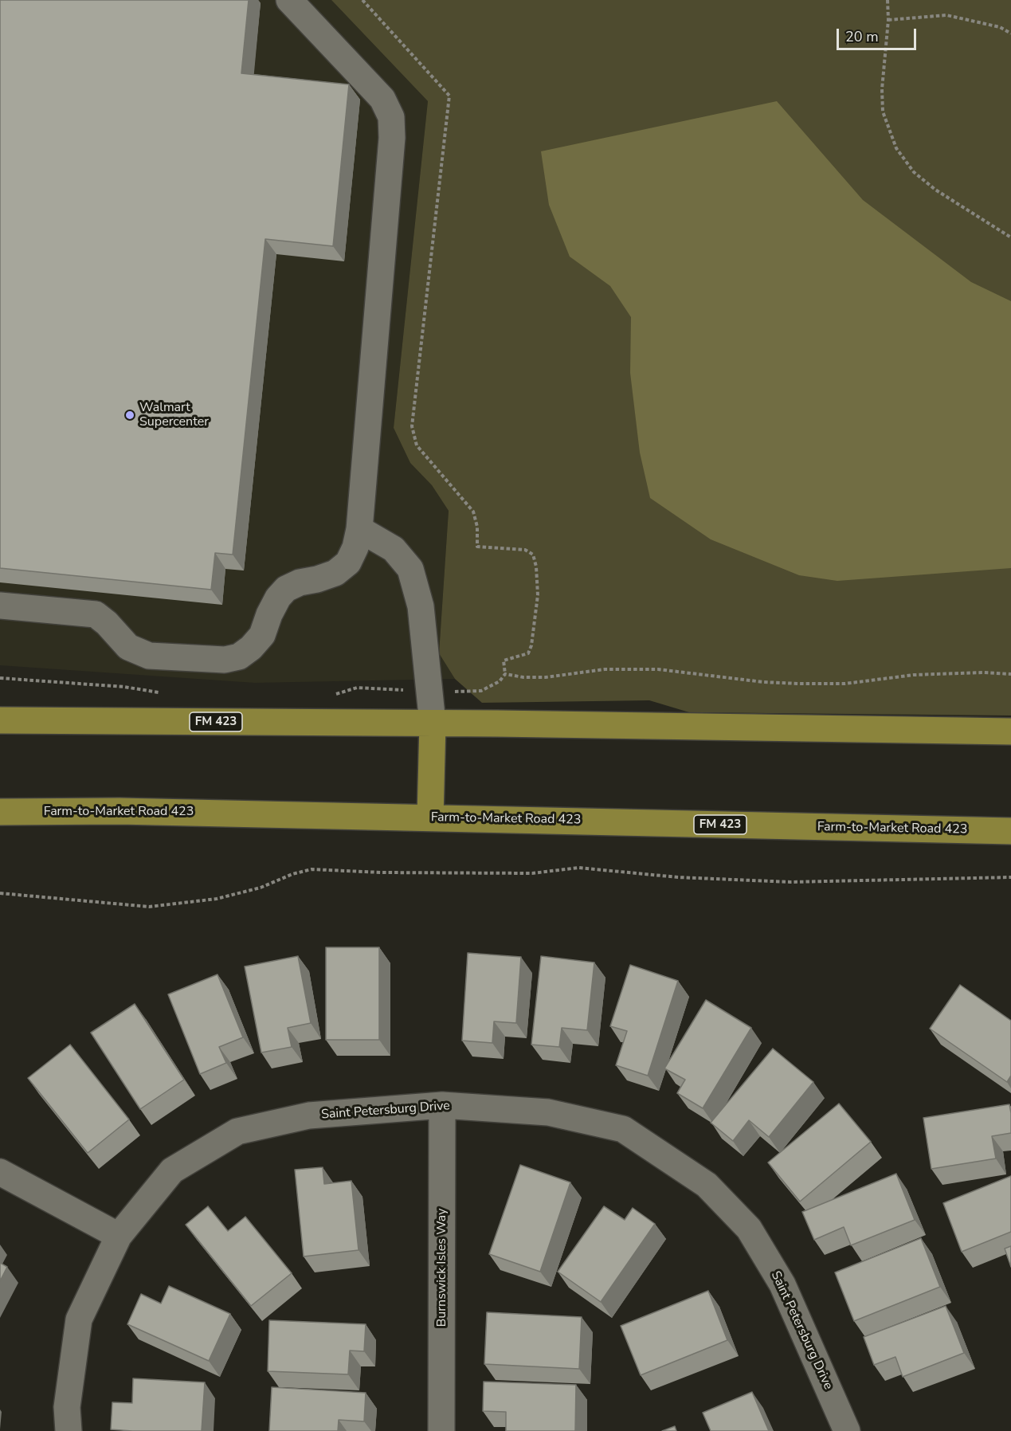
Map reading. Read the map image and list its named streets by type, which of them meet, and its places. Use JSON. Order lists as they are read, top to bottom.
{
  "streets": {
    "main road": ["FM 423", "Farm-to-Market Road 423"],
    "street": ["Saint Petersburg Drive", "Burnswick Isles Way"]
  },
  "crossings": [
    ["Saint Petersburg Drive", "Burnswick Isles Way"]
  ],
  "places": ["Walmart Supercenter"],
  "scale_bar": "20 m"
}
